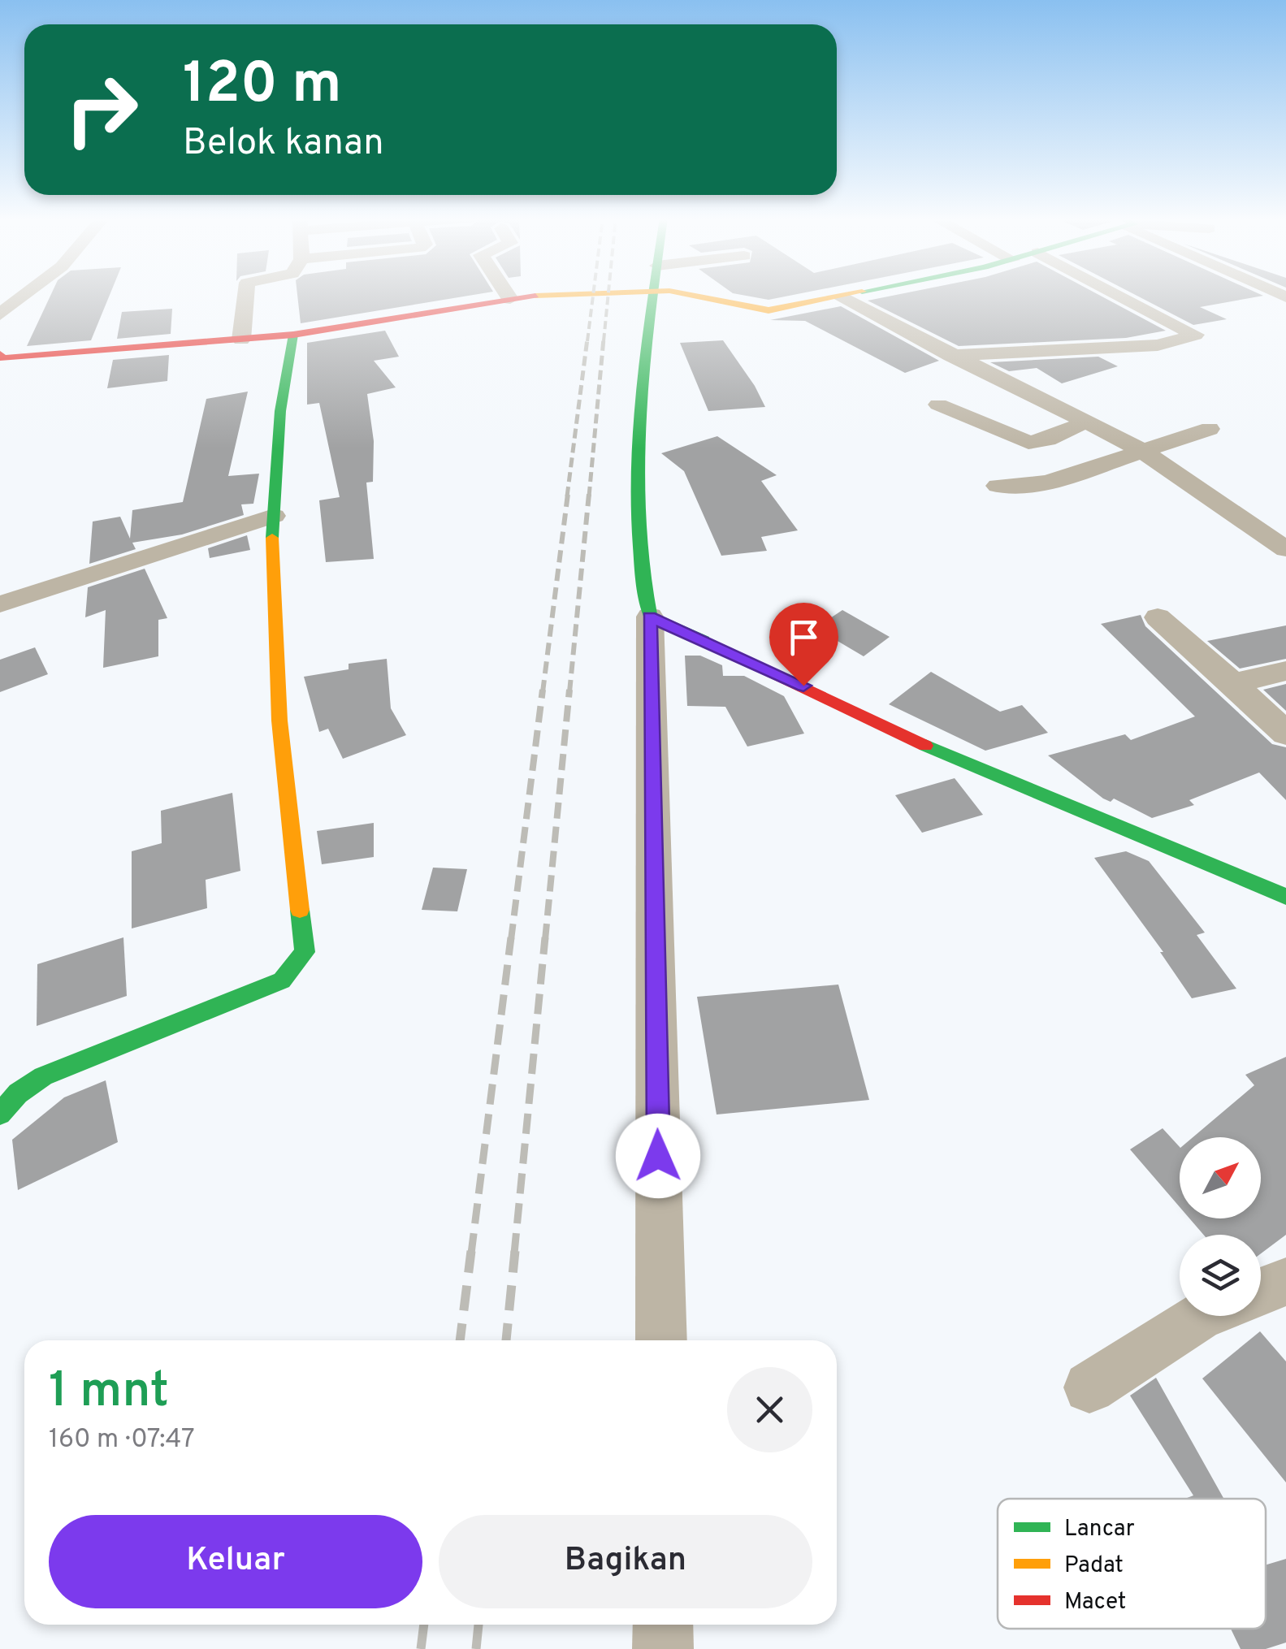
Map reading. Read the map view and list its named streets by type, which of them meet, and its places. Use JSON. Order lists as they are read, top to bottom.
{
  "legend": ["Lancar", "Padat", "Macet"],
  "north": "top right",
  "page": {
    "turn": ["120 m", "Belok kanan"],
    "heading": ["1 mnt", "160 m · 07:47"],
    "buttons": ["Keluar", "Bagikan"]
  }
}
